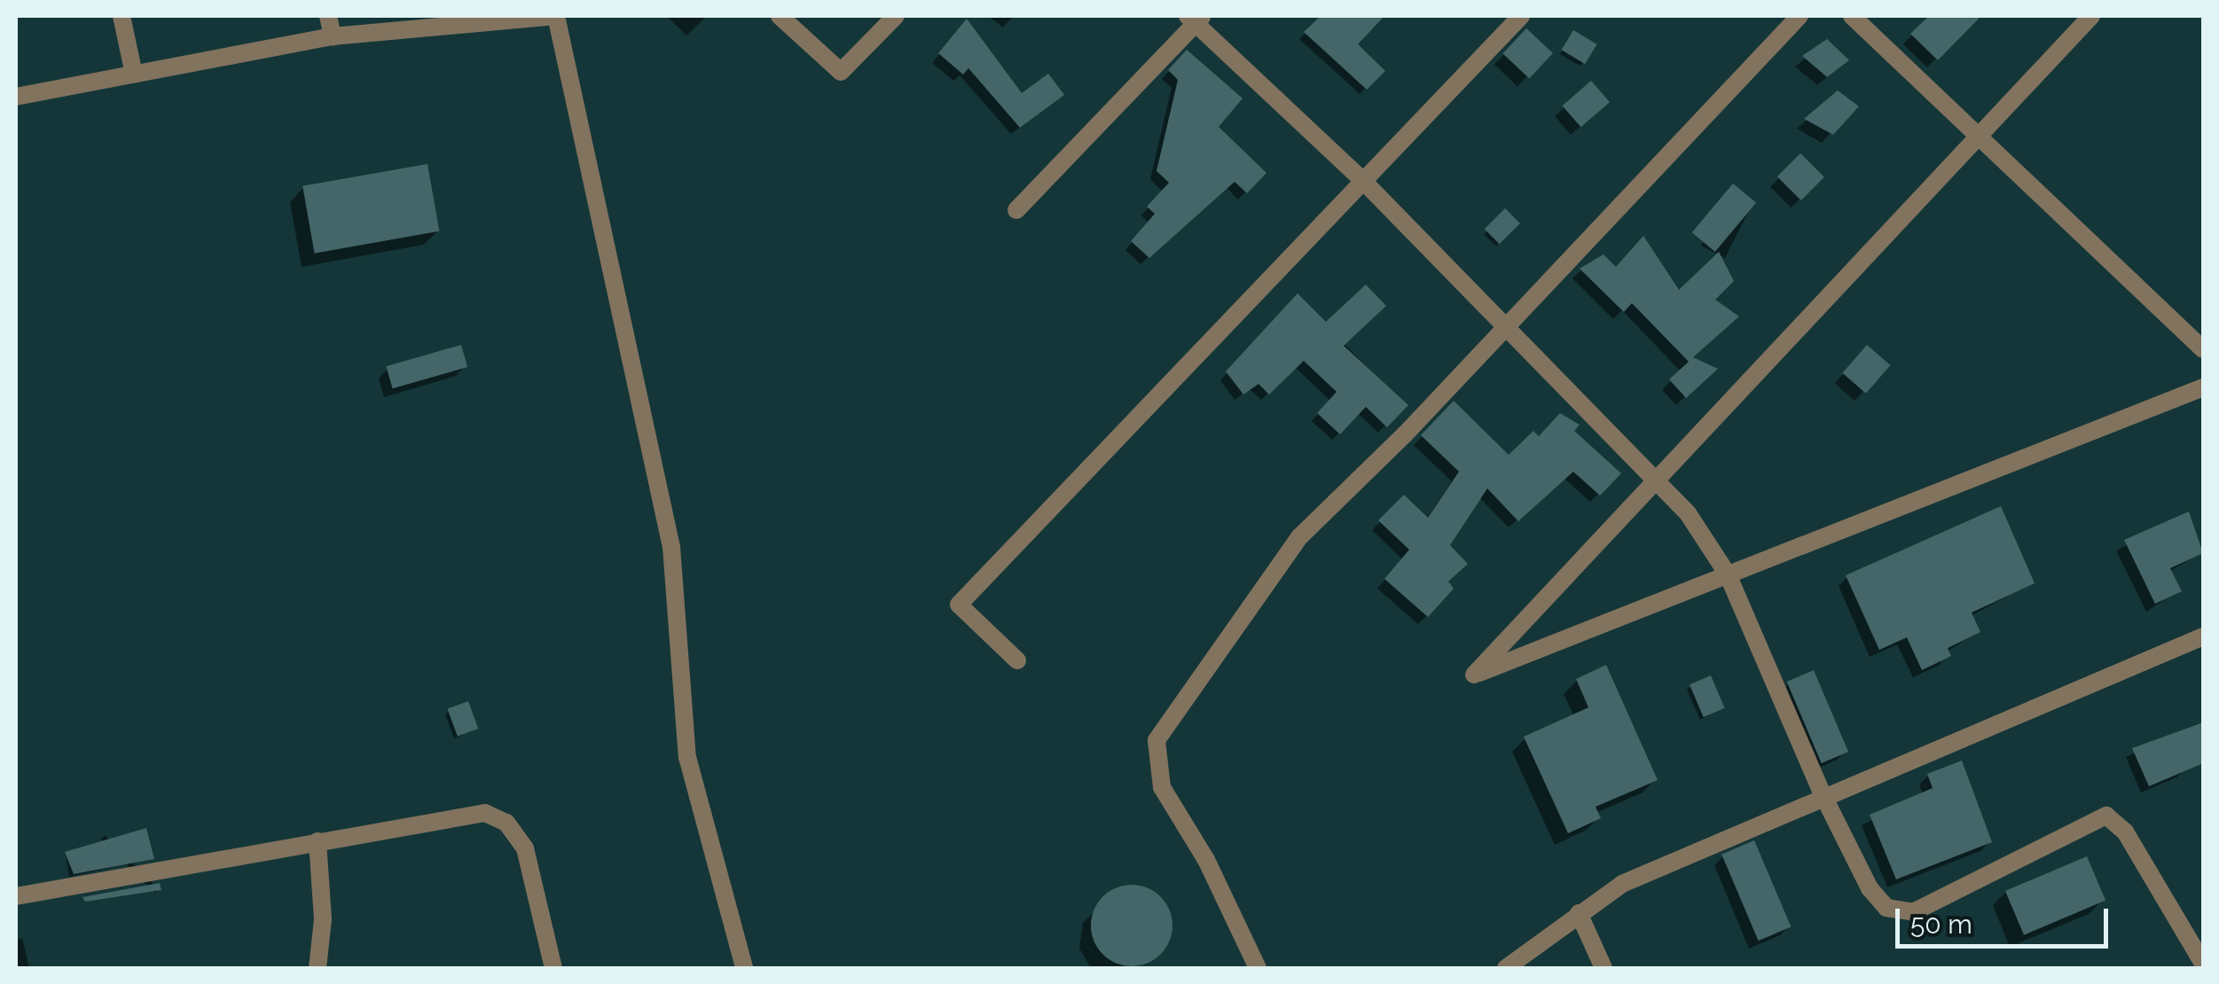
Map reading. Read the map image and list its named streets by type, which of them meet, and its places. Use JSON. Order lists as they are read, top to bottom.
{
  "scale_bar": "50 m"
}
